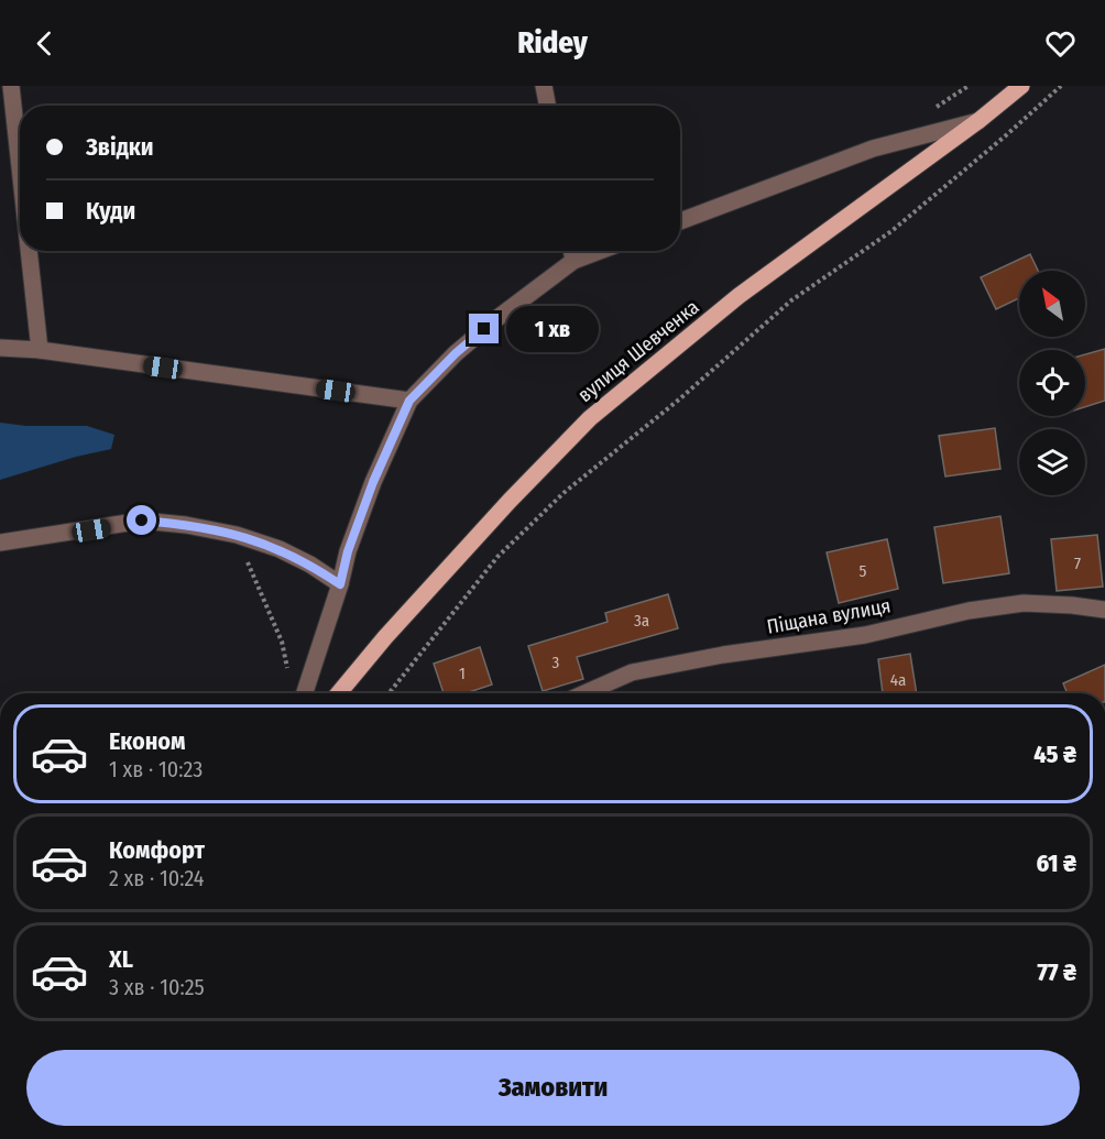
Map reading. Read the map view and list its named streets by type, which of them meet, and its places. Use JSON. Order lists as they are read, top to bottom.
{
  "streets": {
    "main road": ["вулиця Шевченка"],
    "street": ["Піщана вулиця"]
  },
  "house_numbers": [
    "7",
    "5",
    "3а",
    "3",
    "1",
    "4а"
  ],
  "north": "top left",
  "page": {
    "header": "Ridey",
    "banner": ["Звідки", "Куди"],
    "bubble": "1 хв",
    "list": [
      {
        "name": "Економ",
        "note": "1 хв · 10:23",
        "value": "45 ₴"
      },
      {
        "name": "Комфорт",
        "note": "2 хв · 10:24",
        "value": "61 ₴"
      },
      {
        "name": "XL",
        "note": "3 хв · 10:25",
        "value": "77 ₴"
      }
    ],
    "buttons": "Замовити"
  }
}
